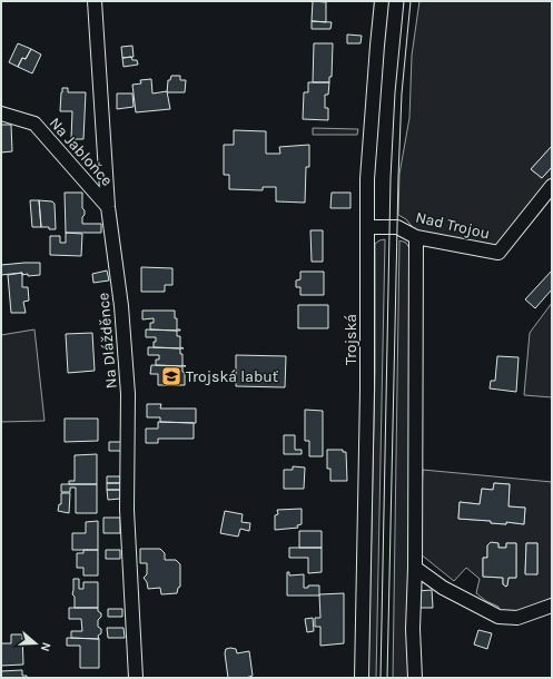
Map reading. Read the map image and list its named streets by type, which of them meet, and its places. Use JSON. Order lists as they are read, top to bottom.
{
  "streets": {
    "street": [
      "Na Jabloňce",
      "Nad Trojou",
      "Trojská",
      "Na Dlážděnce"
    ]
  },
  "crossings": [
    ["Na Jabloňce", "Na Dlážděnce"],
    ["Nad Trojou", "Trojská"]
  ],
  "places": {
    "school or university": ["Trojská labuť"]
  },
  "north": "right"
}
